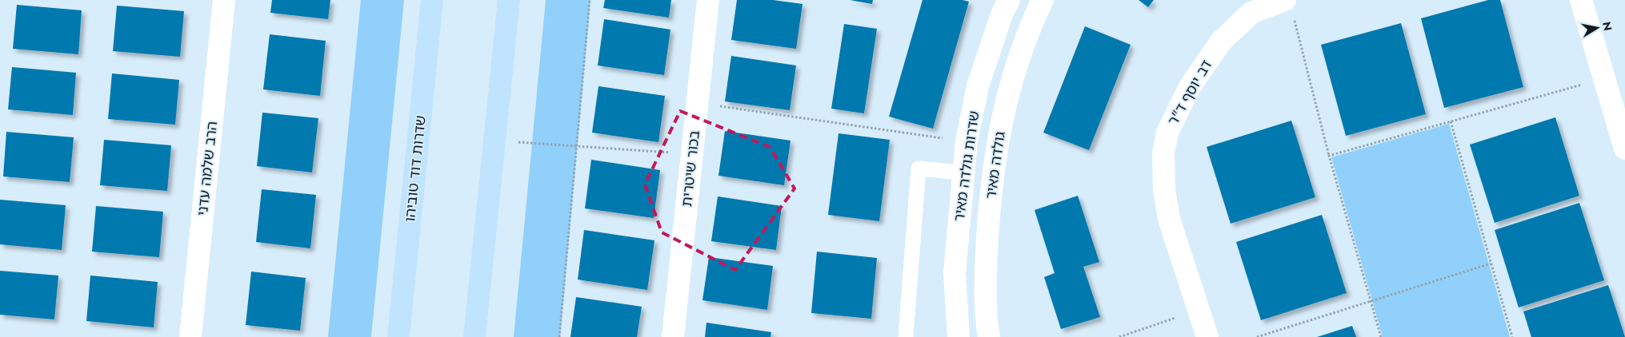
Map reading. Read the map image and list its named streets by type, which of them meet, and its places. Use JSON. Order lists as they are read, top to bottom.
{
  "streets": {
    "highway": ["שדרות דוד טוביהו"],
    "street": [
      "דב יוסף ד\"ר",
      "גולדה מאיר",
      "שדרות גולדה מאיר",
      "הרב שלמה עדני",
      "בכור שיטרית"
    ]
  },
  "north": "right"
}
